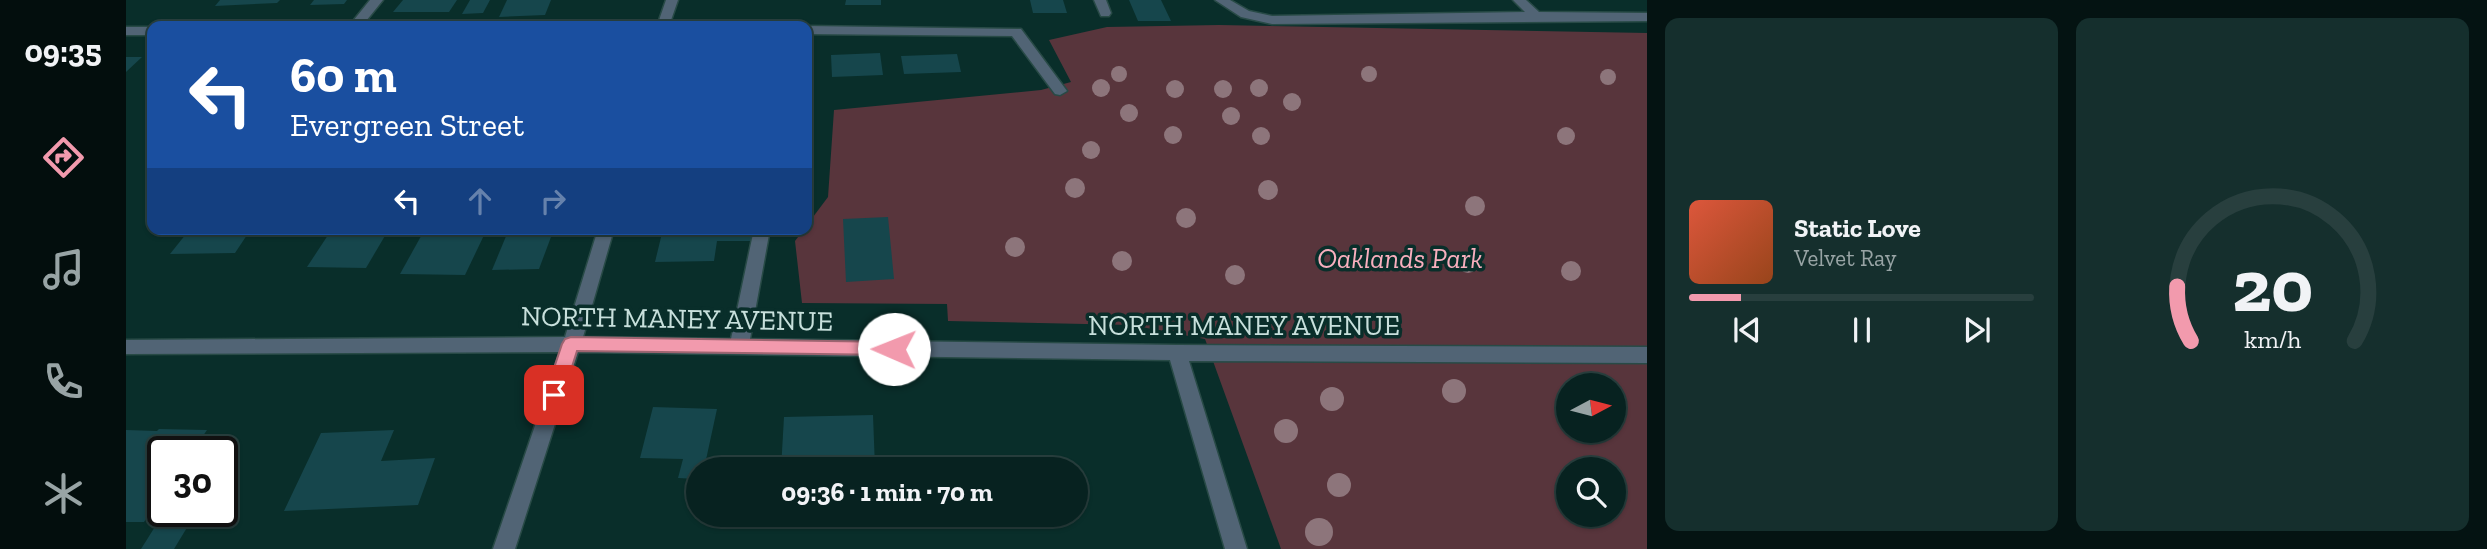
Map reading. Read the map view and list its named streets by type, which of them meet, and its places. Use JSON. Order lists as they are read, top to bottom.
{
  "streets": {
    "street": ["NORTH MANEY AVENUE"]
  },
  "parks": ["Oaklands Park"],
  "north": "right",
  "page": {
    "tabs": "09:35",
    "turn": ["60 m", "Evergreen Street"],
    "song": ["Static Love", "Velvet Ray"],
    "limit": "30",
    "trip": "09:36 · 1 min · 70 m",
    "gauge": ["20", "km/h"]
  }
}
